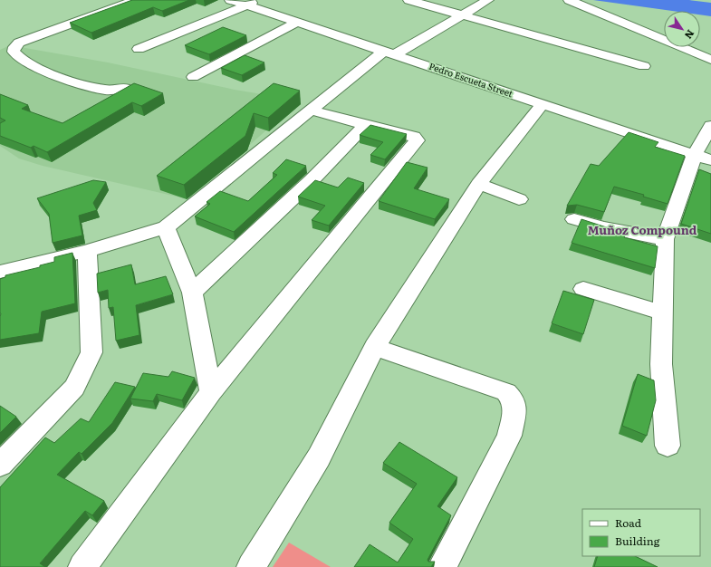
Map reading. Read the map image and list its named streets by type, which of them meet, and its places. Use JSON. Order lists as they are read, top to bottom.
{
  "streets": {
    "street": ["Pedro Escueta Street"]
  },
  "districts": ["Muñoz Compound"],
  "legend": ["Road", "Building"],
  "north": "bottom right"
}
